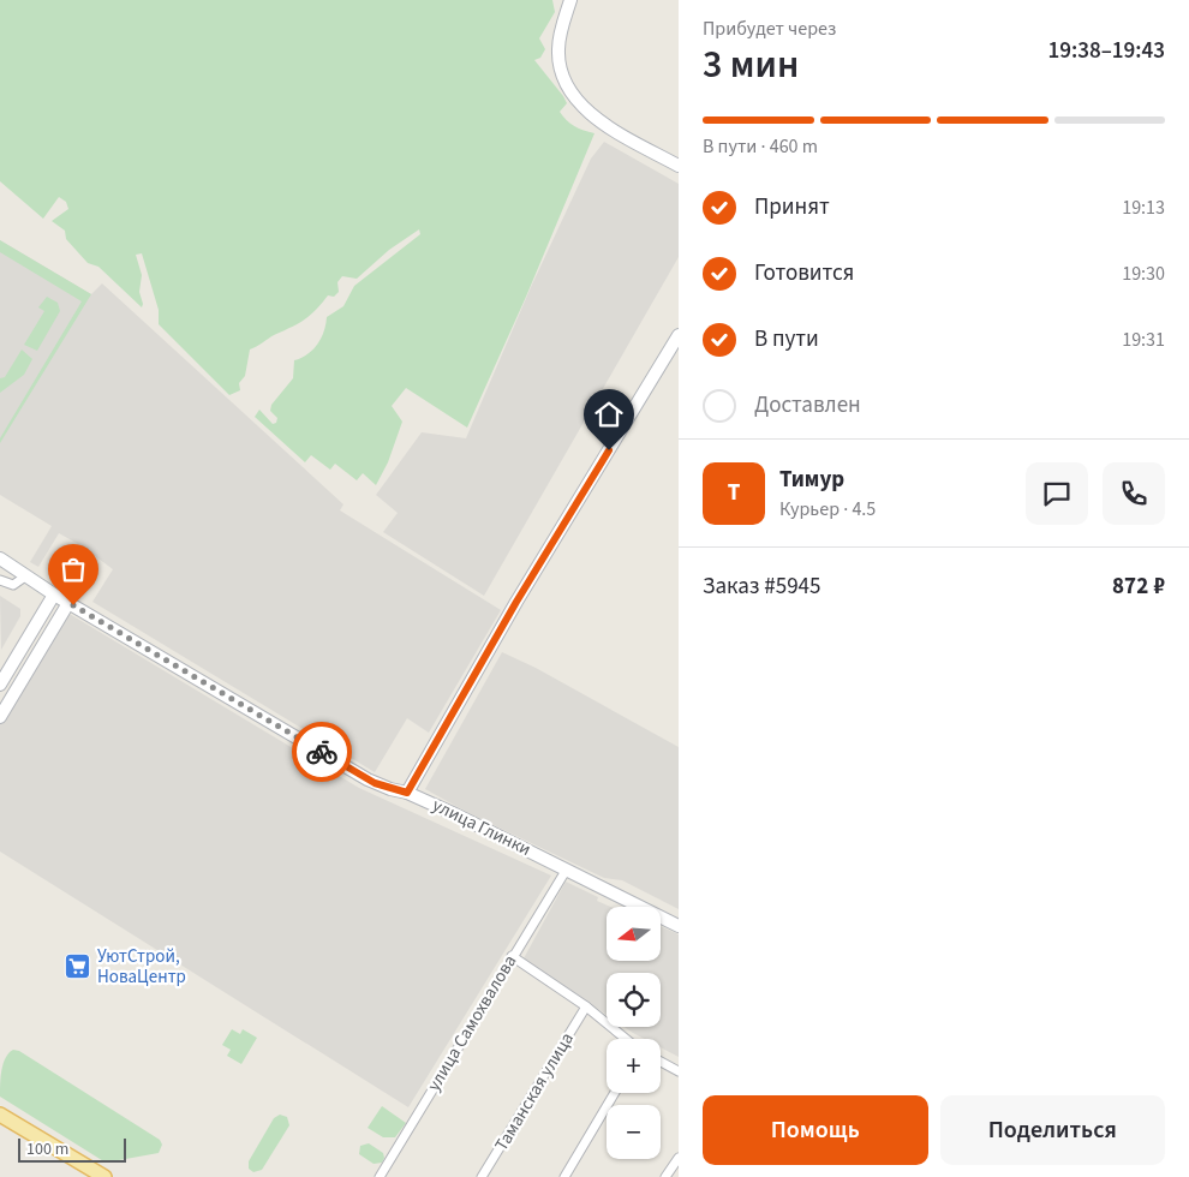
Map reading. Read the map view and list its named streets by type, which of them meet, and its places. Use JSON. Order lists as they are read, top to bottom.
{
  "streets": {
    "main road": ["улица Глинки"],
    "street": ["улица Самохвалова", "Таманская улица"]
  },
  "crossings": [
    ["улица Глинки", "улица Самохвалова"]
  ],
  "places": {
    "supermarket": ["УютСтрой, НоваЦентр"]
  },
  "scale_bar": "100 m",
  "north": "left",
  "page": {
    "heading": ["3 мин", "Прибудет через", "19:38–19:43"],
    "panel": [
      "Тимур",
      "Курьер · 4.5",
      "Заказ #5945",
      "872 ₽"
    ],
    "bar": "В пути · 460 m",
    "list": [
      ["Принят", "19:13"],
      ["Готовится", "19:30"],
      ["В пути", "19:31"],
      "Доставлен"
    ],
    "round": "Т",
    "map_buttons": ["+", "−"],
    "buttons": ["Помощь", "Поделиться"],
    "scale": "100 m"
  }
}
